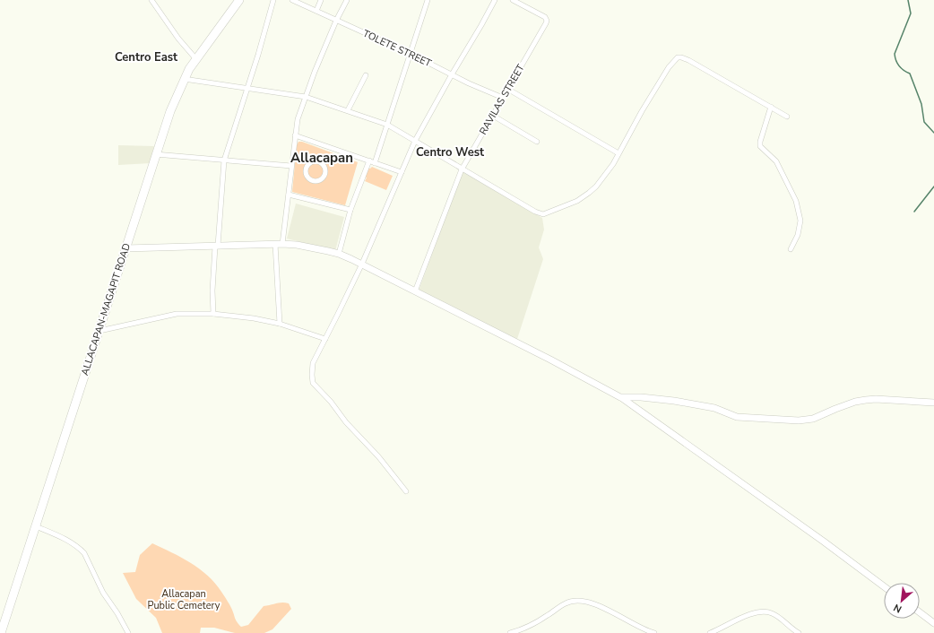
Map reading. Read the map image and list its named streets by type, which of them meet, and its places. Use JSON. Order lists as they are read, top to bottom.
{
  "streets": {
    "highway": ["ALLACAPAN-MAGAPIT ROAD"],
    "street": ["TOLETE STREET", "RAVILAS STREET"]
  },
  "crossings": [
    ["TOLETE STREET", "RAVILAS STREET"]
  ],
  "districts": ["Centro East", "Centro West", "Allacapan"],
  "parks": ["Allacapan Public Cemetery"],
  "north": "bottom left"
}
